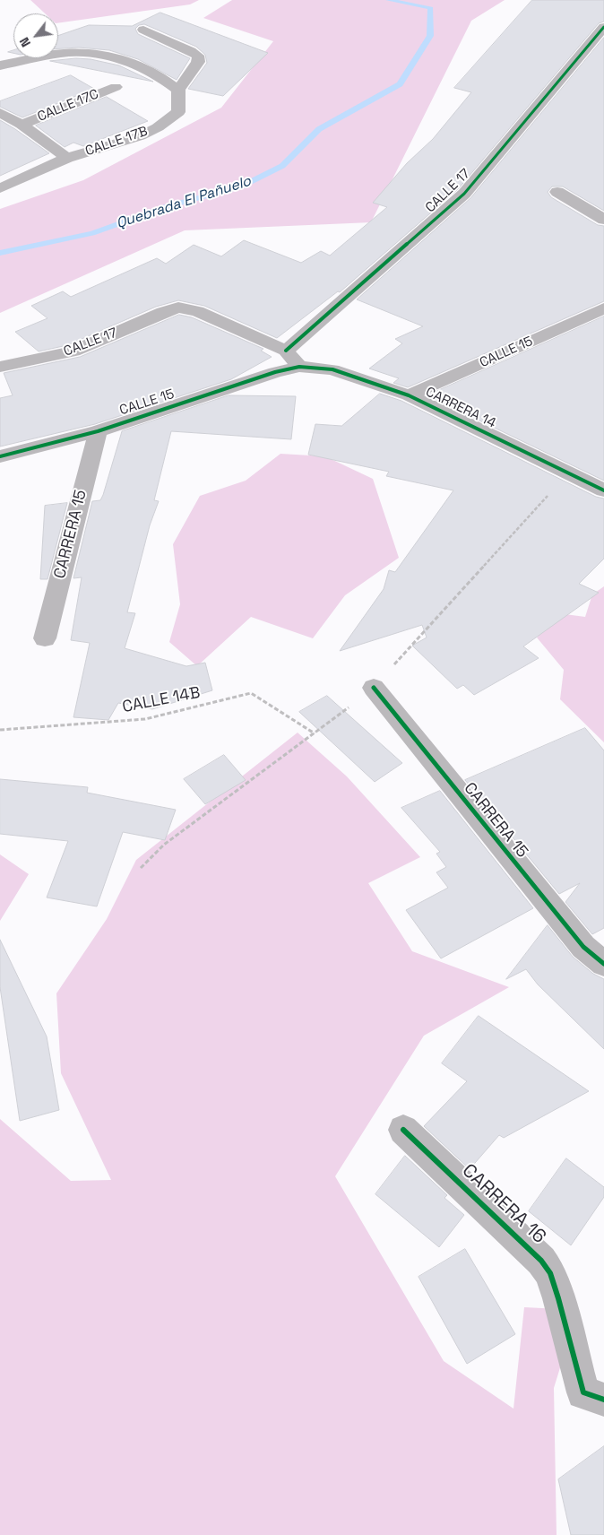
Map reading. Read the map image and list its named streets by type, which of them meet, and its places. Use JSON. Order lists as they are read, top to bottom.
{
  "streets": {
    "street": [
      "CALLE 17C",
      "CALLE 17B",
      "CALLE 17",
      "CALLE 15",
      "CARRERA 14",
      "CARRERA 15",
      "CARRERA 16"
    ],
    "path": ["CALLE 14B"]
  },
  "crossings": [
    ["CALLE 15", "CARRERA 14"],
    ["CALLE 15", "CARRERA 15"]
  ],
  "water": ["Quebrada El Pañuelo"],
  "north": "bottom left"
}
